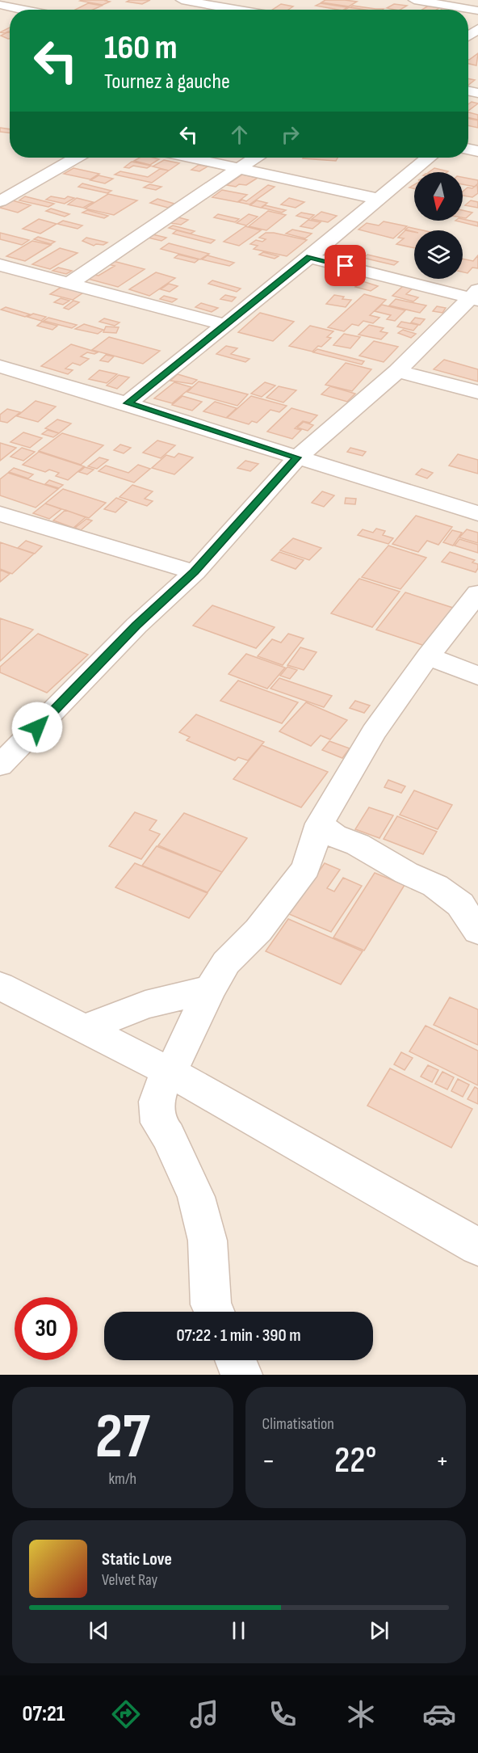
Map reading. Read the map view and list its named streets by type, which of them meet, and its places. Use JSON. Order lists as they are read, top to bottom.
{
  "north": "bottom",
  "page": {
    "turn": ["160 m", "Tournez à gauche"],
    "limit": "30",
    "trip": "07:22 · 1 min · 390 m",
    "tile": [
      ["27", "km/h"],
      "Climatisation"
    ],
    "heat": ["−", "22°", "+"],
    "song": ["Static Love", "Velvet Ray"],
    "tabs": "07:21"
  }
}
